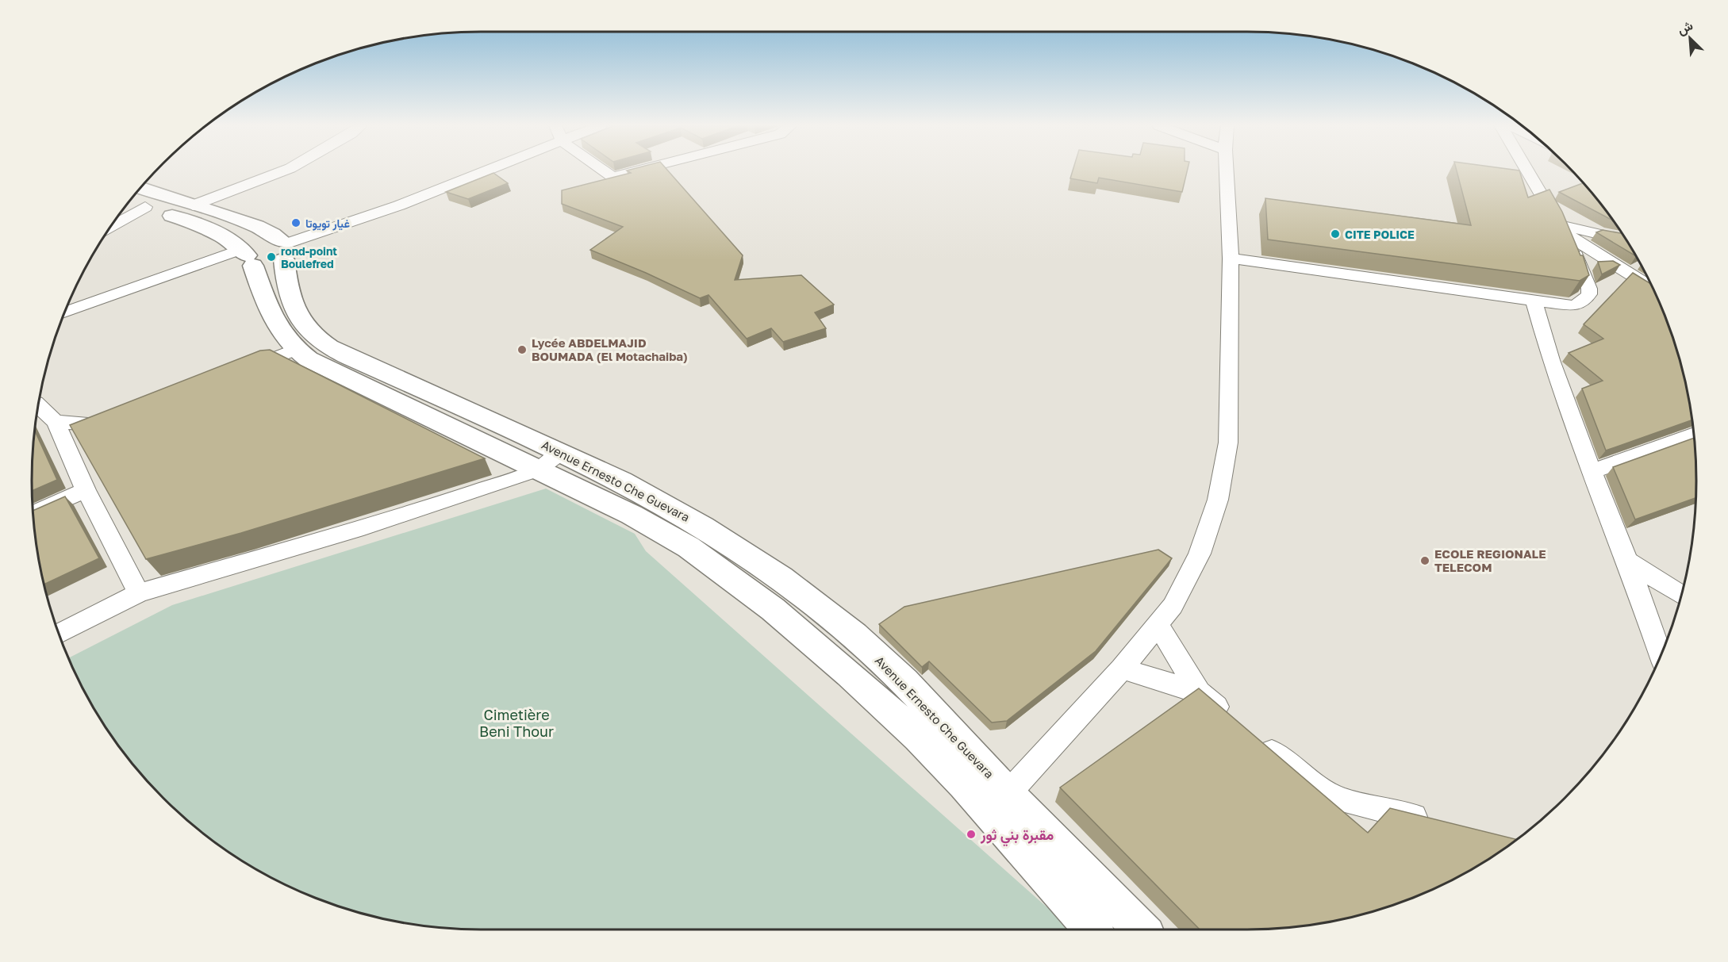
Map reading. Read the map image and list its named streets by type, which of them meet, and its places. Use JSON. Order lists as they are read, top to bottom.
{
  "streets": {
    "main road": ["Avenue Ernesto Che Guevara"]
  },
  "parks": ["Cimetière Beni Thour"],
  "places": [
    "غيار تويوتا",
    "CITE POLICE",
    "rond-point Boulefred",
    "Lycée ABDELMAJID BOUMADA (El Motachaiba)",
    "ECOLE REGIONALE TELECOM",
    "مقبرة بني ثور"
  ],
  "north": "top left"
}
